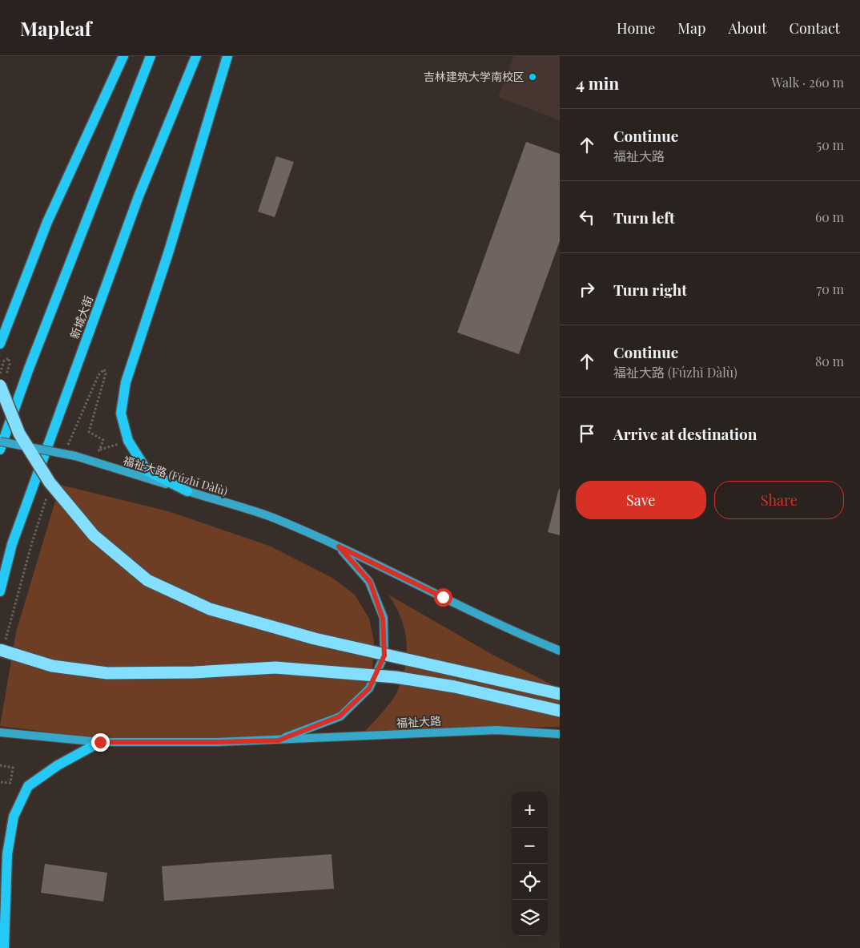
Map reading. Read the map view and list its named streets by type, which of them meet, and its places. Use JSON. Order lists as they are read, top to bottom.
{
  "streets": {
    "main road": ["新城大街", "福祉大路 (Fúzhǐ Dàlù)", "福祉大路"]
  },
  "places": ["吉林建筑大学南校区"],
  "page": {
    "header": "Mapleaf",
    "nav": [
      "Home",
      "Map",
      "About",
      "Contact"
    ],
    "heading": ["4 min", "Walk · 260 m"],
    "list": [
      ["Continue", "福祉大路", "50 m"],
      ["Turn left", "60 m"],
      ["Turn right", "70 m"],
      ["Continue", "福祉大路 (Fúzhǐ Dàlù)", "80 m"],
      "Arrive at destination"
    ],
    "buttons": ["Save", "Share"],
    "map_buttons": ["+", "−"]
  }
}
